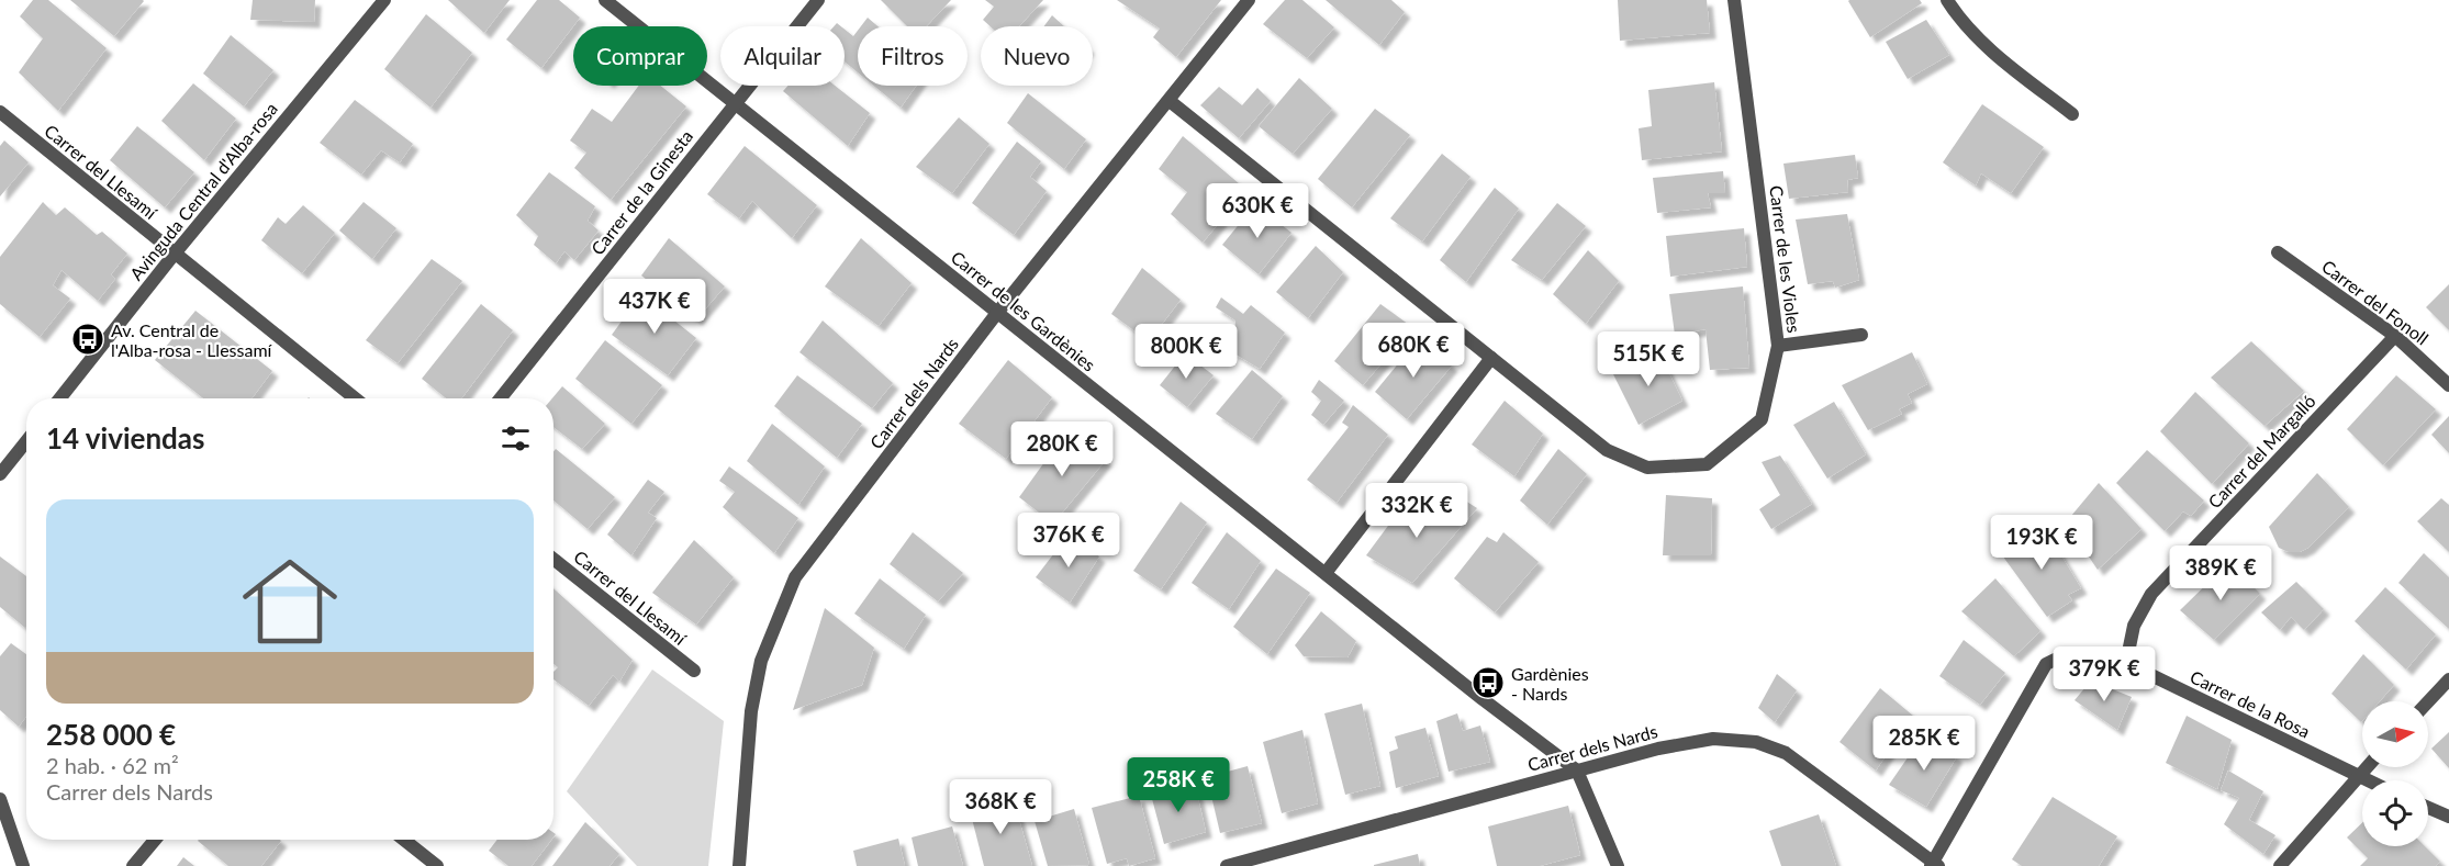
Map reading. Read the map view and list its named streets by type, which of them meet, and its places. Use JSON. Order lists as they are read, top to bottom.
{
  "streets": {
    "street": [
      "Carrer del Llesamí",
      "Avinguda Central d'Alba-rosa",
      "Carrer de la Ginesta",
      "Carrer de les Violes",
      "Carrer del Fonoll",
      "Carrer de les Gardènies",
      "Carrer dels Nards",
      "Carrer del Margalló",
      "Carrer de la Rosa"
    ]
  },
  "crossings": [
    ["Carrer del Llesamí", "Avinguda Central d'Alba-rosa"],
    ["Carrer de la Ginesta", "Carrer de les Gardènies"],
    ["Carrer de les Violes", "Carrer dels Nards"],
    ["Carrer del Fonoll", "Carrer del Margalló"],
    ["Carrer de les Gardènies", "Carrer dels Nards"],
    ["Carrer dels Nards", "Carrer de la Rosa"],
    ["Carrer del Margalló", "Carrer de la Rosa"]
  ],
  "places": {
    "bus stop": ["Av. Central de l'Alba-rosa - Llessamí", "Gardènies - Nards"]
  },
  "north": "right",
  "page": {
    "chip": [
      "Comprar",
      "Alquilar",
      "Filtros",
      "Nuevo"
    ],
    "price": [
      "630K €",
      "437K €",
      "680K €",
      "800K €",
      "515K €",
      "280K €",
      "332K €",
      "376K €",
      "193K €",
      "389K €",
      "379K €",
      "285K €",
      "258K €",
      "368K €"
    ],
    "heading": "14 viviendas",
    "list": [
      {
        "name": "258 000 €",
        "note": "2 hab. · 62 m² · Carrer dels Nards"
      }
    ]
  }
}
